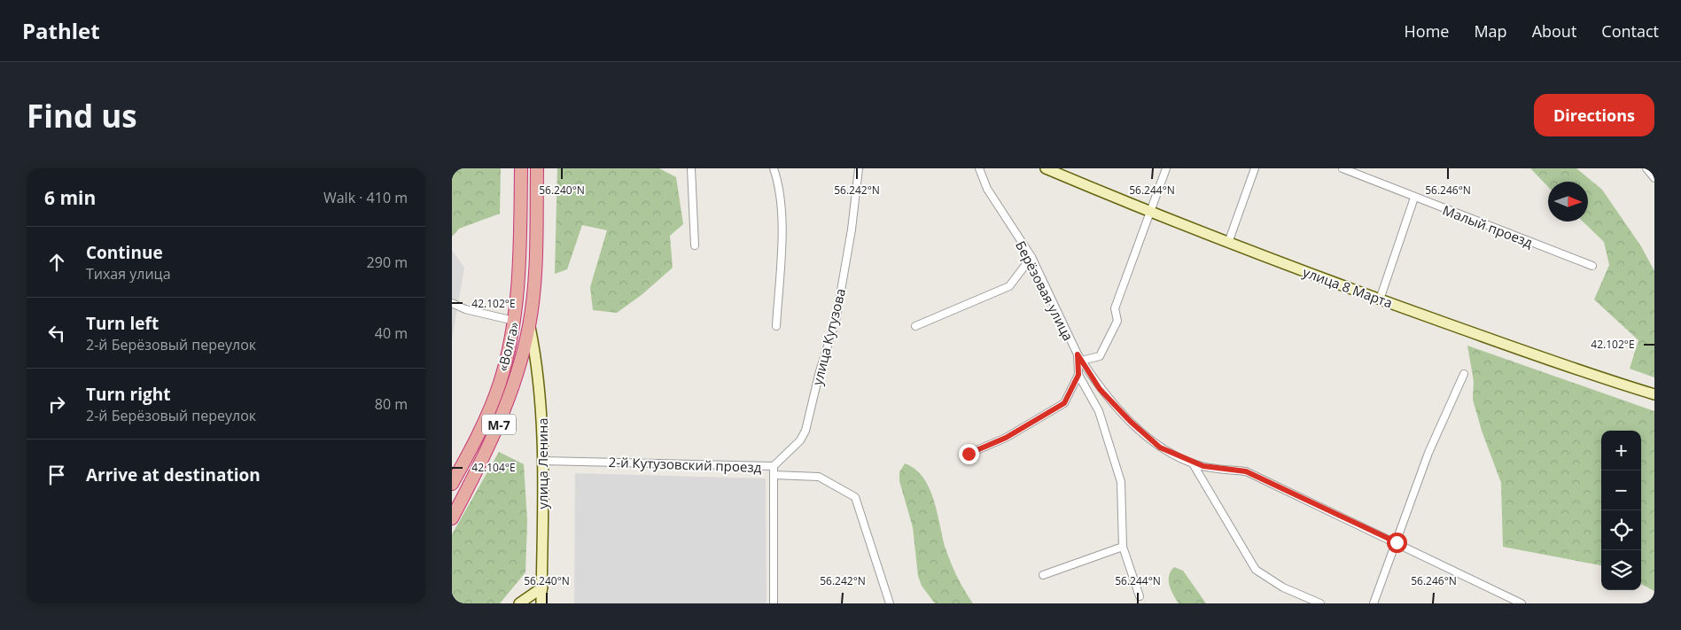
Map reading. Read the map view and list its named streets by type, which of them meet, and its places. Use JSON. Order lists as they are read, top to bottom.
{
  "streets": {
    "highway": ["«Волга»", "М-7"],
    "main road": ["улица 8 Марта", "улица Ленина"],
    "street": [
      "Малый проезд",
      "Берёзовая улица",
      "улица Кутузова",
      "2-й Кутузовский проезд"
    ]
  },
  "crossings": [
    ["улица Кутузова", "2-й Кутузовский проезд"],
    ["«Волга»", "улица Ленина"],
    ["улица Ленина", "2-й Кутузовский проезд"]
  ],
  "north": "right",
  "page": {
    "header": "Pathlet",
    "nav": [
      "Home",
      "Map",
      "About",
      "Contact"
    ],
    "buttons": "Directions",
    "title": "Find us",
    "heading": ["6 min", "Walk · 410 m"],
    "list": [
      ["Continue", "Тихая улица", "290 m"],
      ["Turn left", "2-й Берёзовый переулок", "40 m"],
      ["Turn right", "2-й Берёзовый переулок", "80 m"],
      "Arrive at destination"
    ],
    "map_buttons": ["+", "−"]
  },
  "coordinates": [
    "56.240°N",
    "56.242°N",
    "56.244°N",
    "56.246°N",
    "42.102°E",
    "42.104°E"
  ]
}
